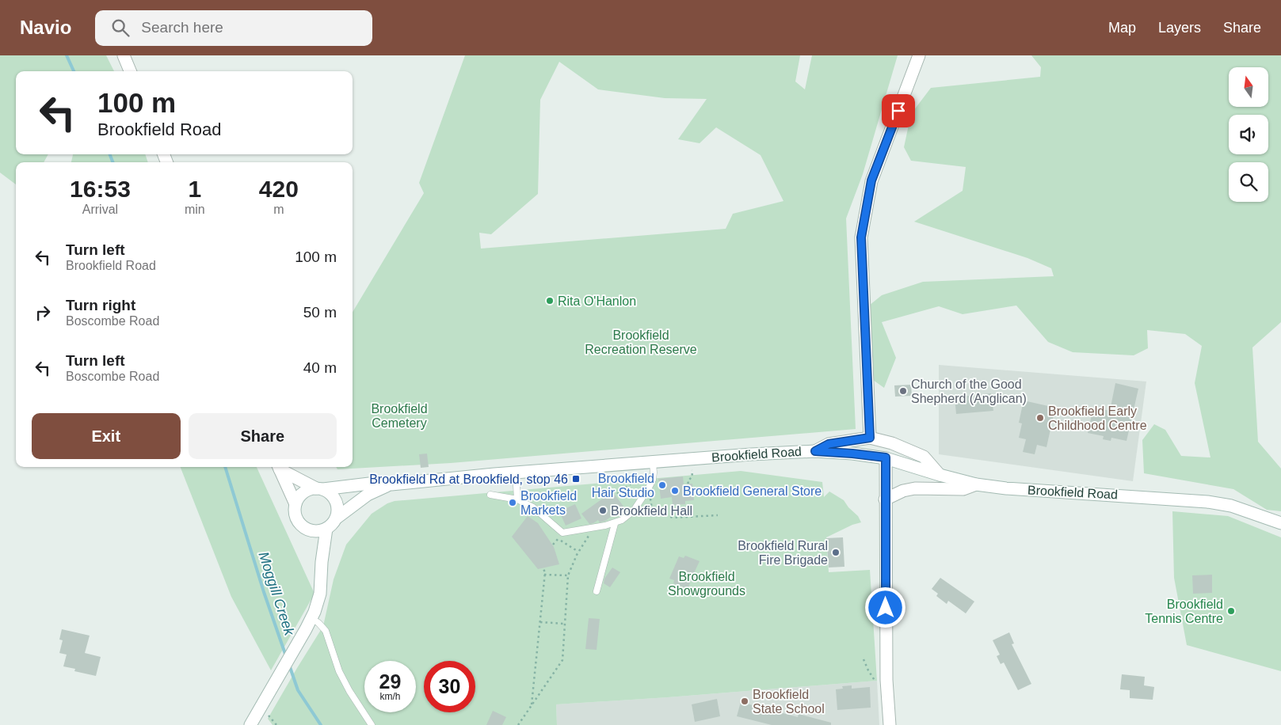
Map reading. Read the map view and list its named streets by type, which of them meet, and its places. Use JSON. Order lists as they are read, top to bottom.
{
  "streets": {
    "main road": ["Brookfield Road"]
  },
  "water": ["Moggill Creek"],
  "parks": ["Brookfield Recreation Reserve", "Brookfield Cemetery", "Brookfield Showgrounds"],
  "places": {
    "other": [
      "Rita O'Hanlon",
      "Church of the Good Shepherd (Anglican)",
      "Brookfield Early Childhood Centre",
      "Brookfield Hair Studio",
      "Brookfield General Store",
      "Brookfield Markets",
      "Brookfield Hall",
      "Brookfield Rural Fire Brigade",
      "Brookfield Tennis Centre",
      "Brookfield State School"
    ],
    "transit": ["Brookfield Rd at Brookfield, stop 46"]
  },
  "north": "top",
  "page": {
    "header": "Navio",
    "search": "Search here",
    "nav": ["Map", "Layers", "Share"],
    "turn": ["100 m", "Brookfield Road"],
    "eta": [
      "16:53",
      "Arrival",
      "1",
      "min",
      "420",
      "m"
    ],
    "list": [
      {
        "name": "Turn left",
        "note": "Brookfield Road",
        "value": "100 m"
      },
      {
        "name": "Turn right",
        "note": "Boscombe Road",
        "value": "50 m"
      },
      {
        "name": "Turn left",
        "note": "Boscombe Road",
        "value": "40 m"
      }
    ],
    "buttons": ["Exit", "Share"],
    "speed": "29 km/h",
    "limit": "30"
  }
}
